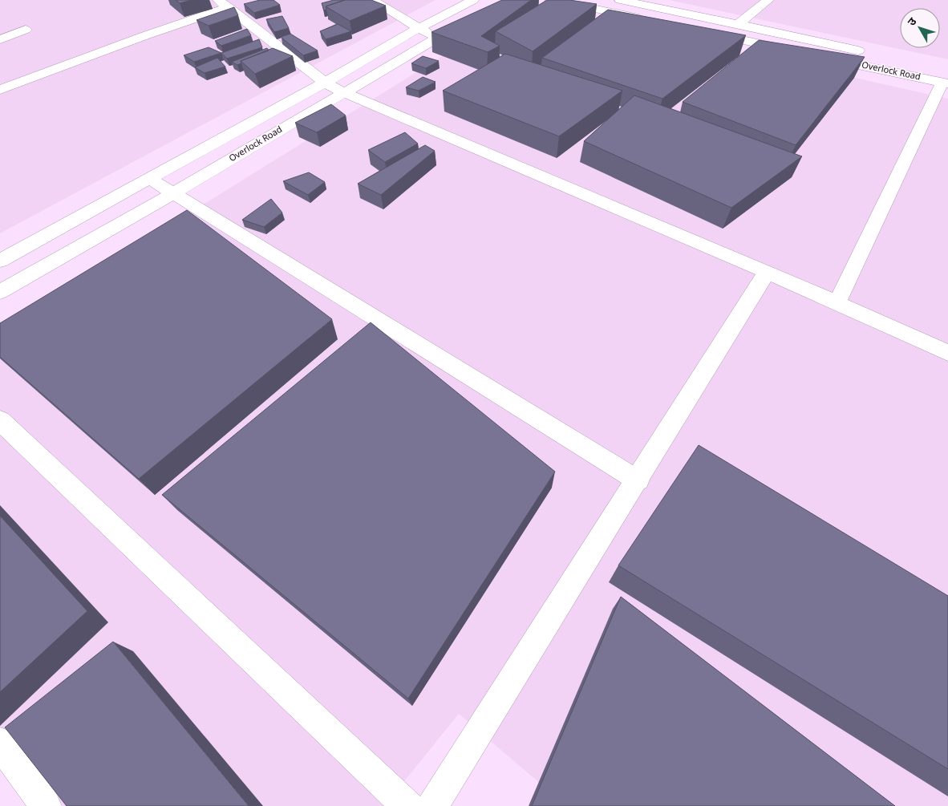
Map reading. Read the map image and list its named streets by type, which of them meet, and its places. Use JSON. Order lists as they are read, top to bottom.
{
  "streets": {
    "street": ["Overlock Road"]
  },
  "north": "top left"
}
